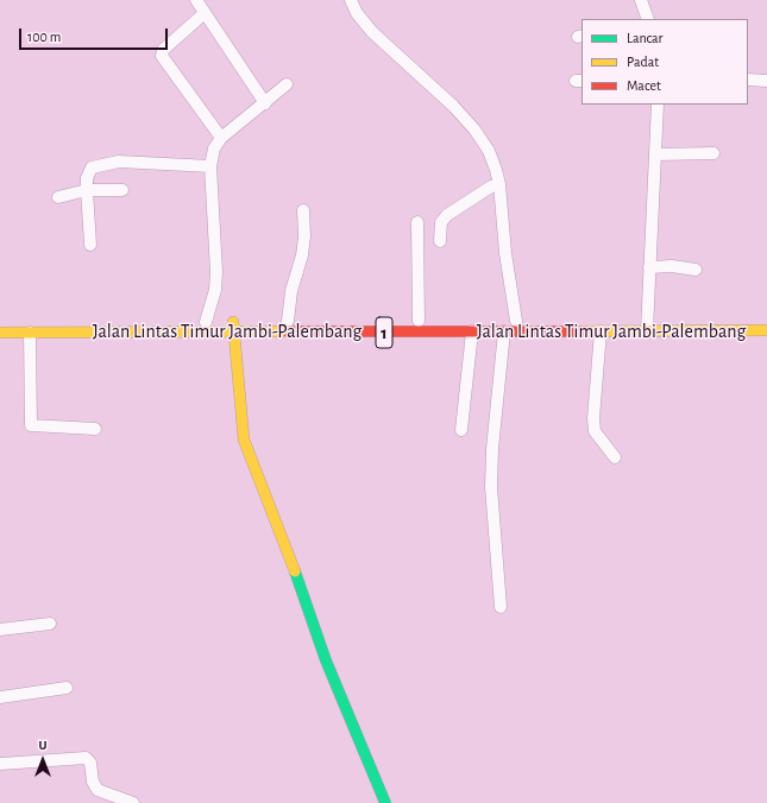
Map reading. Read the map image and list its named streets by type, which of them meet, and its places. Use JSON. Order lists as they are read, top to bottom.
{
  "streets": {
    "main road": ["Jalan Lintas Timur Jambi-Palembang", "1"]
  },
  "legend": ["Lancar", "Padat", "Macet"],
  "scale_bar": "100 m",
  "north": "top"
}
